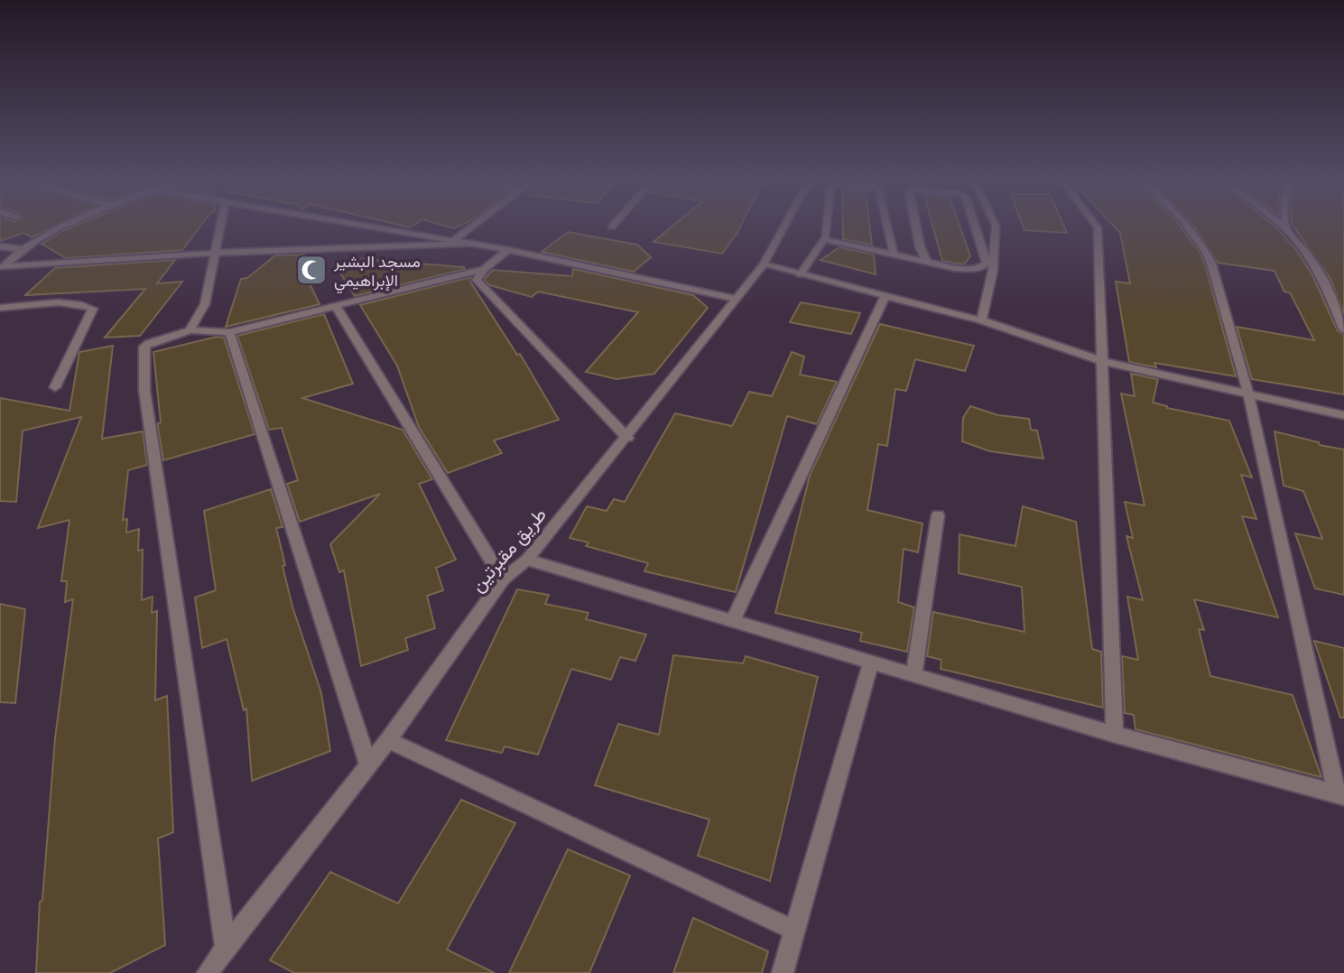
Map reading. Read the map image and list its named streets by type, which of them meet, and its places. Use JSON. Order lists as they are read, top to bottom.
{
  "streets": {
    "street": ["طريق مقبرتين"]
  },
  "places": {
    "mosque": ["مسجد البشير الإبراهيمي"]
  }
}
